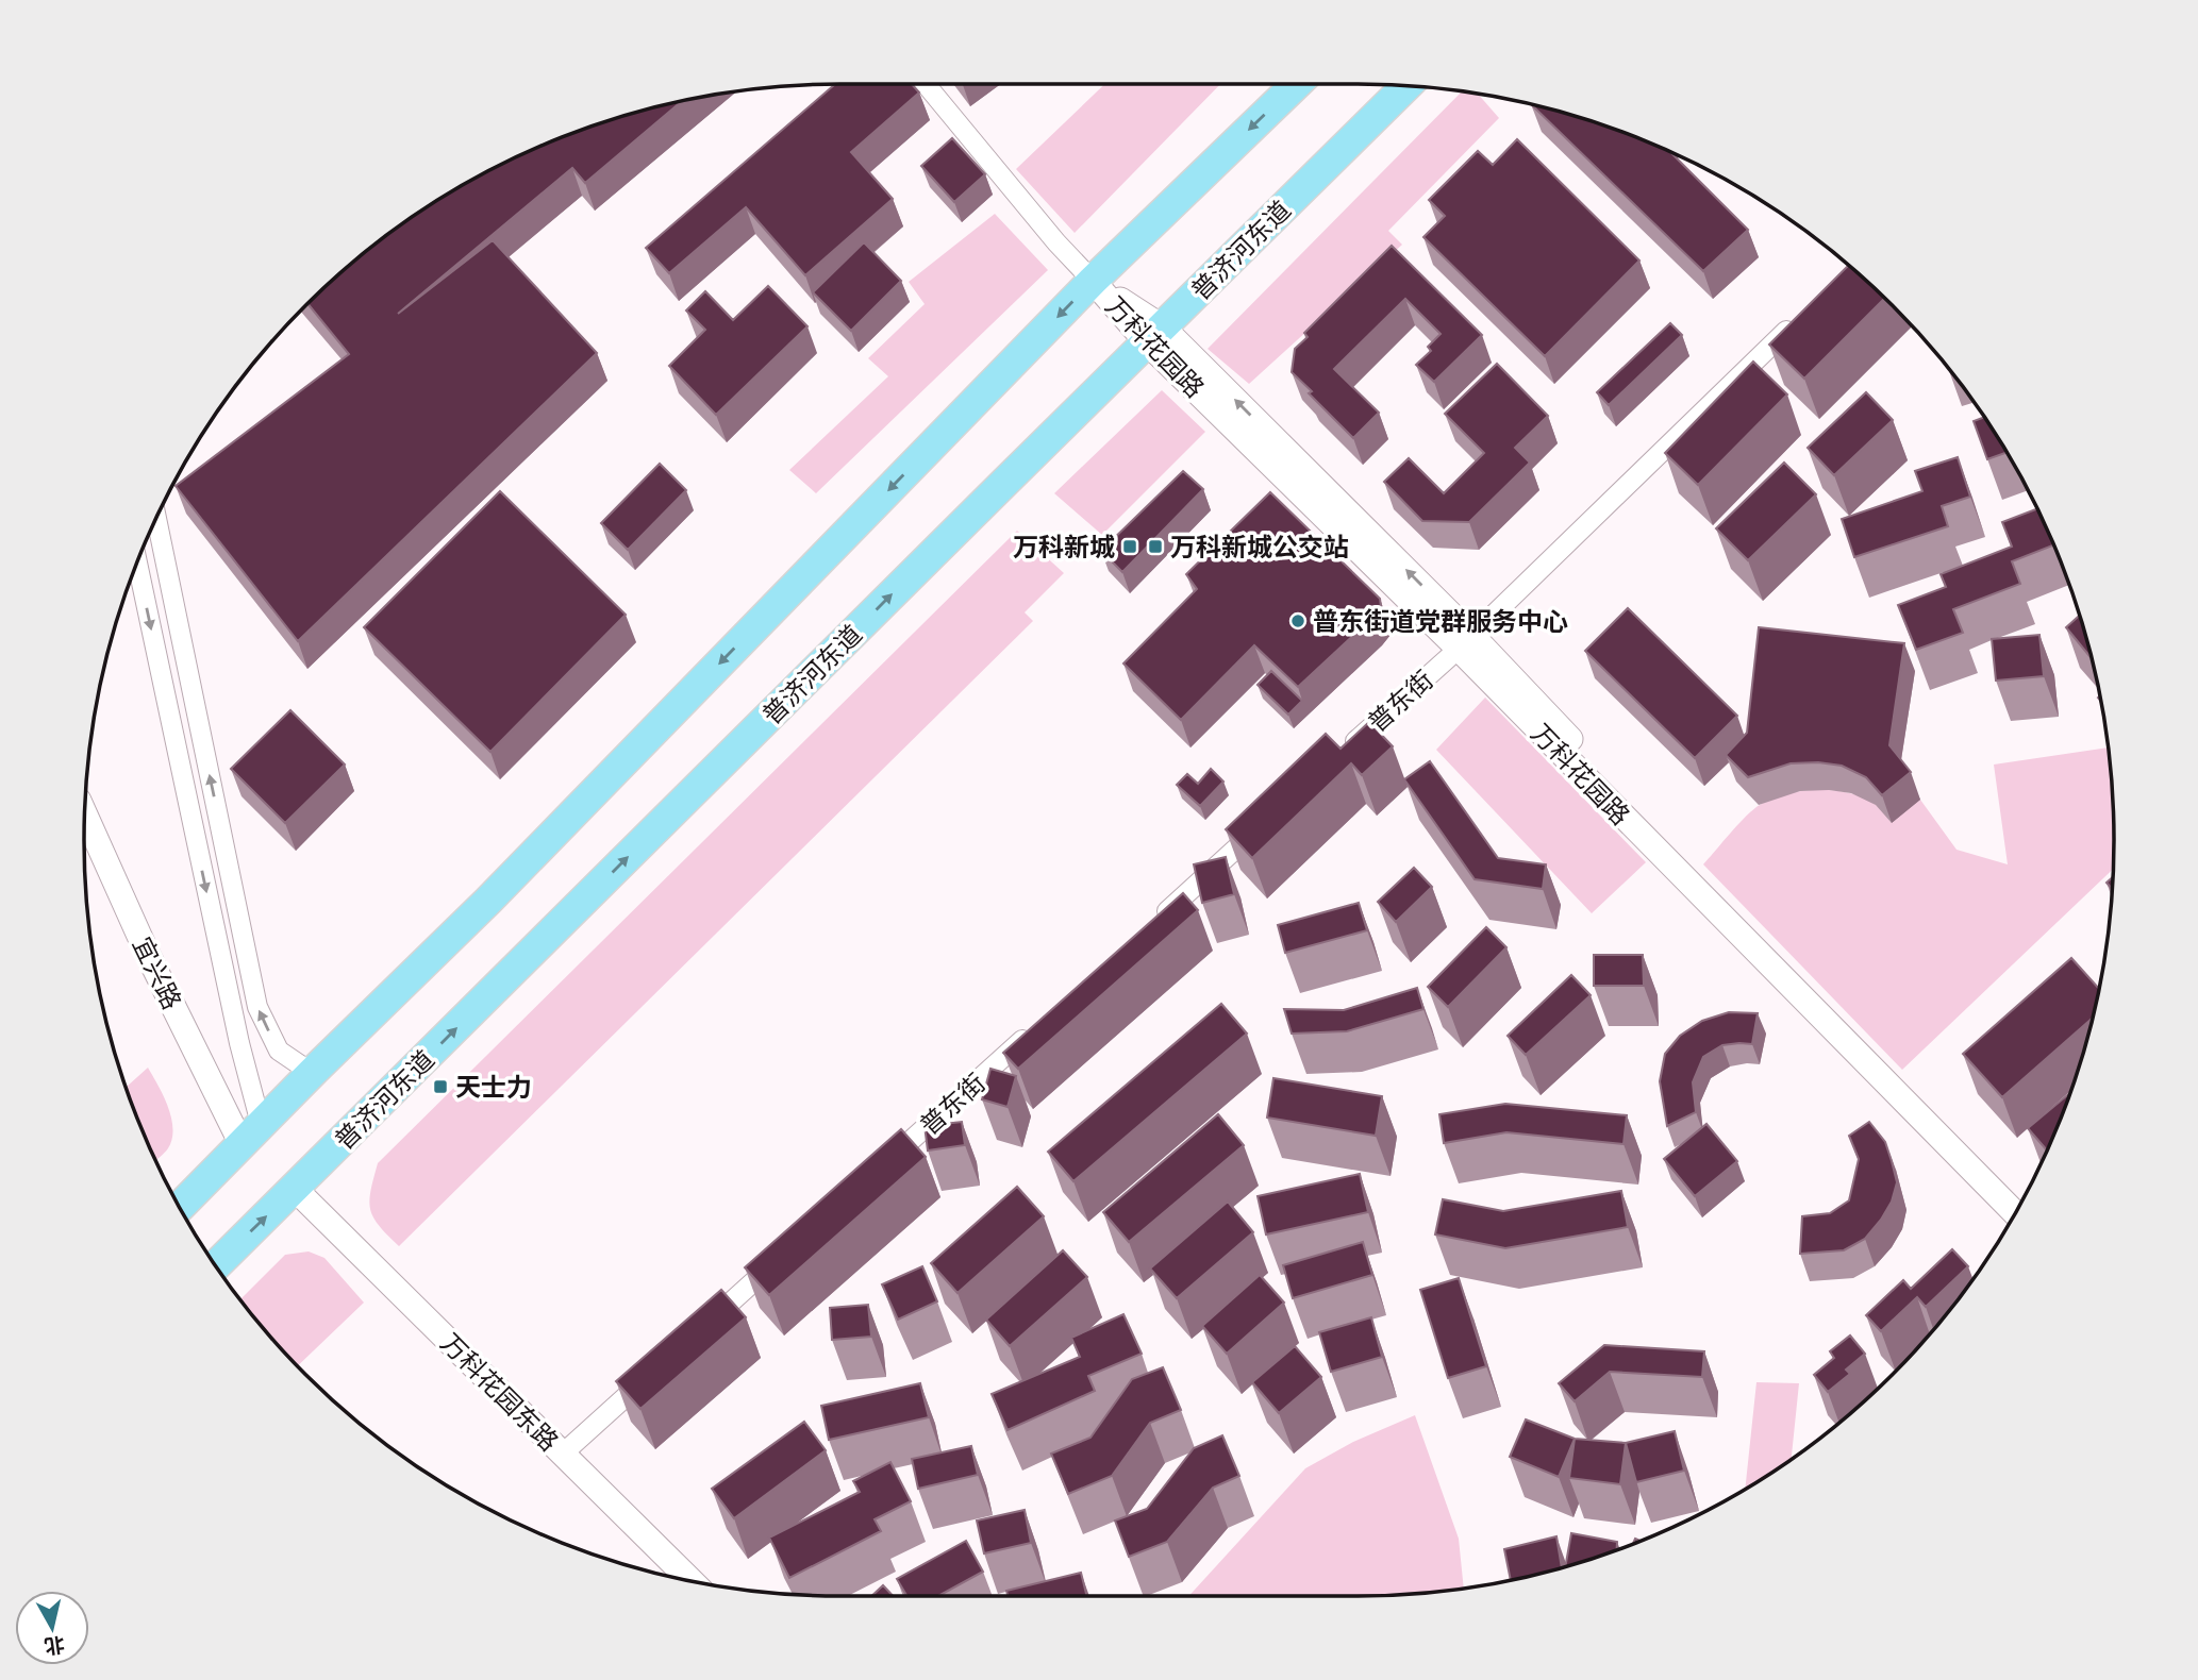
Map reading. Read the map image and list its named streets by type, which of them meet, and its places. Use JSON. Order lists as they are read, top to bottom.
{
  "streets": {
    "main road": ["普济河东道"],
    "street": [
      "万科花园路",
      "普东街",
      "宜兴路",
      "万科花园东路"
    ]
  },
  "crossings": [
    ["普济河东道", "万科花园路"],
    ["普济河东道", "万科花园东路"],
    ["万科花园路", "普东街"]
  ],
  "places": {
    "transit": ["万科新城", "万科新城公交站", "天士力"],
    "other": ["普东街道党群服务中心"]
  },
  "north": "bottom"
}
